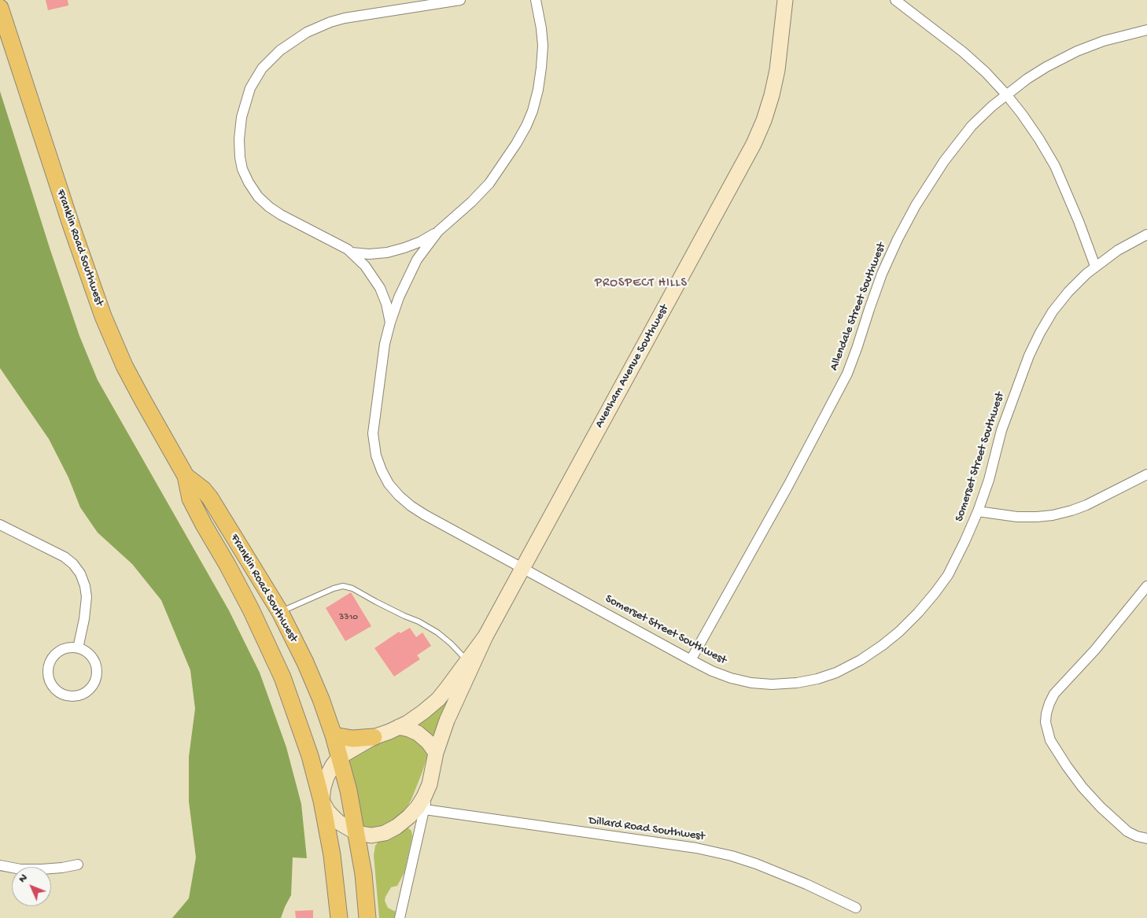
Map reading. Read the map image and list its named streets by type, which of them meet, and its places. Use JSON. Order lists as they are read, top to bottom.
{
  "streets": {
    "main road": ["Franklin Road Southwest"],
    "street": [
      "Allendale Street Southwest",
      "Avenham Avenue Southwest",
      "Somerset Street Southwest",
      "Dillard Road Southwest"
    ]
  },
  "crossings": [
    ["Franklin Road Southwest", "Avenham Avenue Southwest"],
    ["Allendale Street Southwest", "Somerset Street Southwest"],
    ["Avenham Avenue Southwest", "Somerset Street Southwest"],
    ["Avenham Avenue Southwest", "Dillard Road Southwest"]
  ],
  "districts": ["PROSPECT HILLS"],
  "house_numbers": ["3310"],
  "north": "top left"
}
